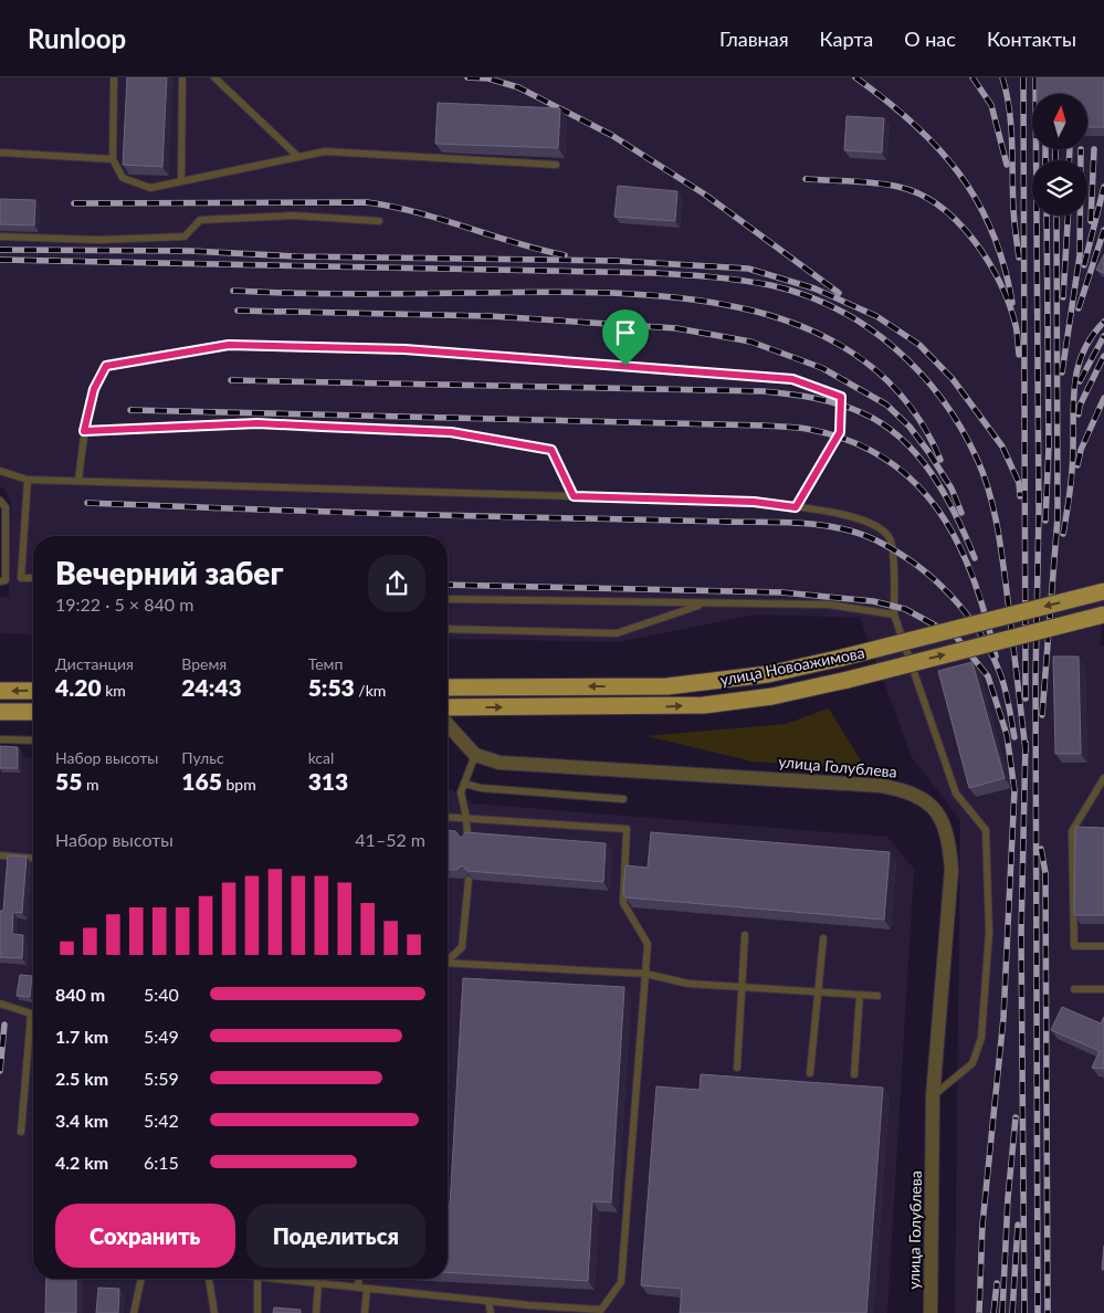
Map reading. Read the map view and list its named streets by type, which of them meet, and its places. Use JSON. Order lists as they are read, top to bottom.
{
  "streets": {
    "main road": ["улица Новоажимова"],
    "street": ["улица Голублева"]
  },
  "north": "top",
  "page": {
    "header": "Runloop",
    "nav": [
      "Главная",
      "Карта",
      "О нас",
      "Контакты"
    ],
    "heading": ["Вечерний забег", "19:22 · 5 × 840 m"],
    "stats": [
      ["Дистанция", "4.20 km"],
      ["Время", "24:43"],
      ["Темп", "5:53 /km"],
      ["Набор высоты", "55 m"],
      ["Пульс", "165 bpm"],
      ["kcal", "313"]
    ],
    "chart": ["Набор высоты", "41–52 m"],
    "list": [
      {
        "name": "840 m",
        "note": "5:40"
      },
      {
        "name": "1.7 km",
        "note": "5:49"
      },
      {
        "name": "2.5 km",
        "note": "5:59"
      },
      {
        "name": "3.4 km",
        "note": "5:42"
      },
      {
        "name": "4.2 km",
        "note": "6:15"
      }
    ],
    "buttons": ["Сохранить", "Поделиться"]
  }
}
